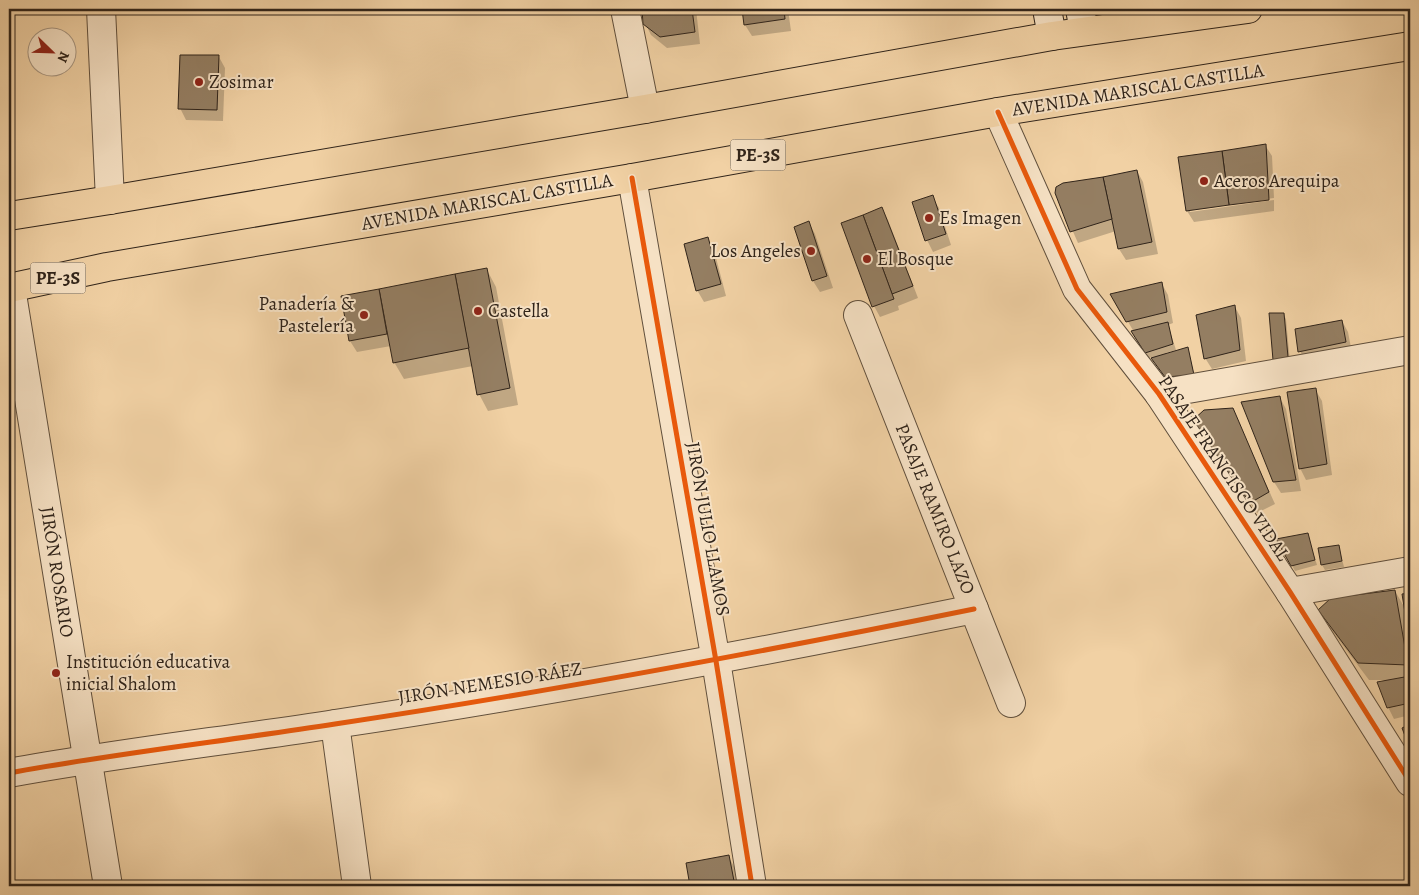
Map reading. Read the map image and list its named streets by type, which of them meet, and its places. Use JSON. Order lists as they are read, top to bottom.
{
  "streets": {
    "highway": ["AVENIDA MARISCAL CASTILLA", "PE-3S"],
    "street": [
      "PASAJE FRANCISCO VIDAL",
      "PASAJE RAMIRO LAZO",
      "JIRÓN JULIO LLAMOS",
      "JIRÓN ROSARIO",
      "JIRÓN NEMESIO RÁEZ"
    ]
  },
  "crossings": [
    ["AVENIDA MARISCAL CASTILLA", "PASAJE FRANCISCO VIDAL"],
    ["AVENIDA MARISCAL CASTILLA", "JIRÓN JULIO LLAMOS"],
    ["AVENIDA MARISCAL CASTILLA", "JIRÓN ROSARIO"],
    ["PASAJE RAMIRO LAZO", "JIRÓN NEMESIO RÁEZ"],
    ["JIRÓN JULIO LLAMOS", "JIRÓN NEMESIO RÁEZ"],
    ["JIRÓN ROSARIO", "JIRÓN NEMESIO RÁEZ"]
  ],
  "places": [
    "Zosimar",
    "Aceros Arequipa",
    "Es Imagen",
    "Los Angeles",
    "El Bosque",
    "Castella",
    "Panadería & Pastelería",
    "Institución educativa inicial Shalom"
  ],
  "north": "bottom right"
}
